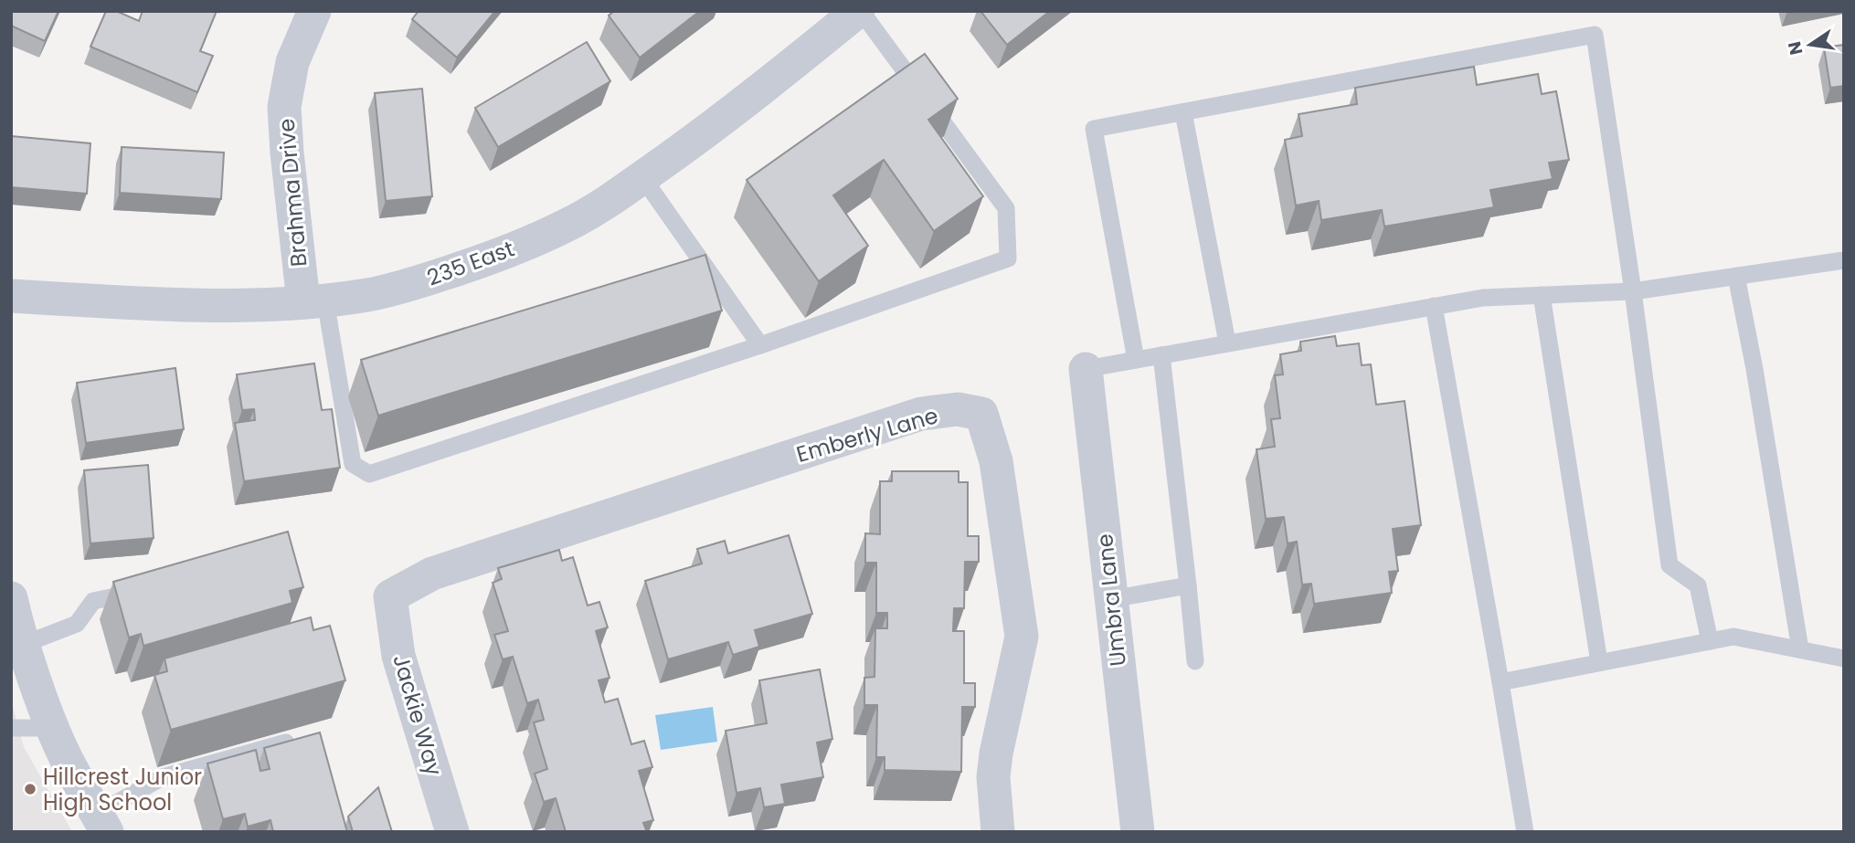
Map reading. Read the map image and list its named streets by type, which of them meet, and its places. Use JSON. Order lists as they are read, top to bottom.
{
  "streets": {
    "street": [
      "Brahma Drive",
      "235 East",
      "Emberly Lane",
      "Umbra Lane",
      "Jackie Way"
    ]
  },
  "crossings": [
    ["Brahma Drive", "235 East"],
    ["Emberly Lane", "Jackie Way"]
  ],
  "places": ["Hillcrest Junior High School"],
  "north": "left"
}
